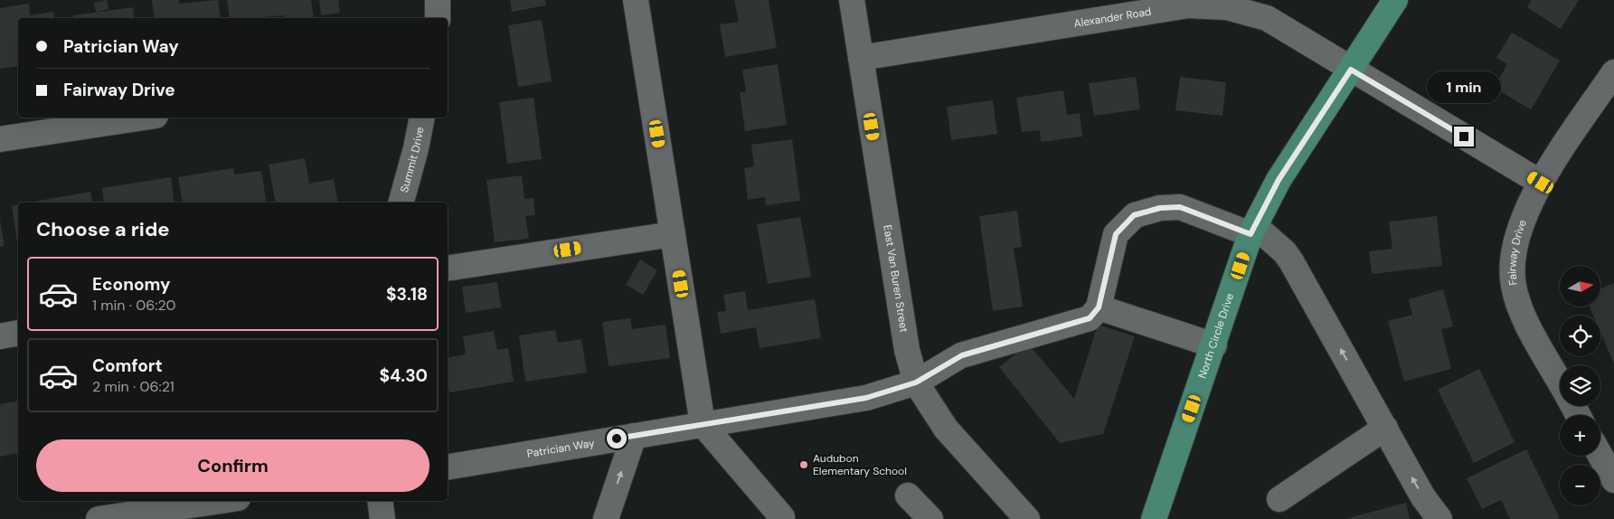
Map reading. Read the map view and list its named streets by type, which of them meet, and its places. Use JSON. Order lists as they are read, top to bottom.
{
  "streets": {
    "main road": ["North Circle Drive"],
    "street": [
      "Alexander Road",
      "Summit Drive",
      "Fairway Drive",
      "East Van Buren Street",
      "Patrician Way"
    ]
  },
  "crossings": [
    ["Alexander Road", "East Van Buren Street"],
    ["Alexander Road", "North Circle Drive"],
    ["East Van Buren Street", "Patrician Way"]
  ],
  "places": ["Audubon Elementary School"],
  "north": "right",
  "page": {
    "banner": ["Patrician Way", "Fairway Drive"],
    "bubble": "1 min",
    "heading": "Choose a ride",
    "list": [
      {
        "name": "Economy",
        "note": "1 min · 06:20",
        "value": "$3.18"
      },
      {
        "name": "Comfort",
        "note": "2 min · 06:21",
        "value": "$4.30"
      }
    ],
    "map_buttons": ["+", "−"],
    "buttons": "Confirm"
  }
}
